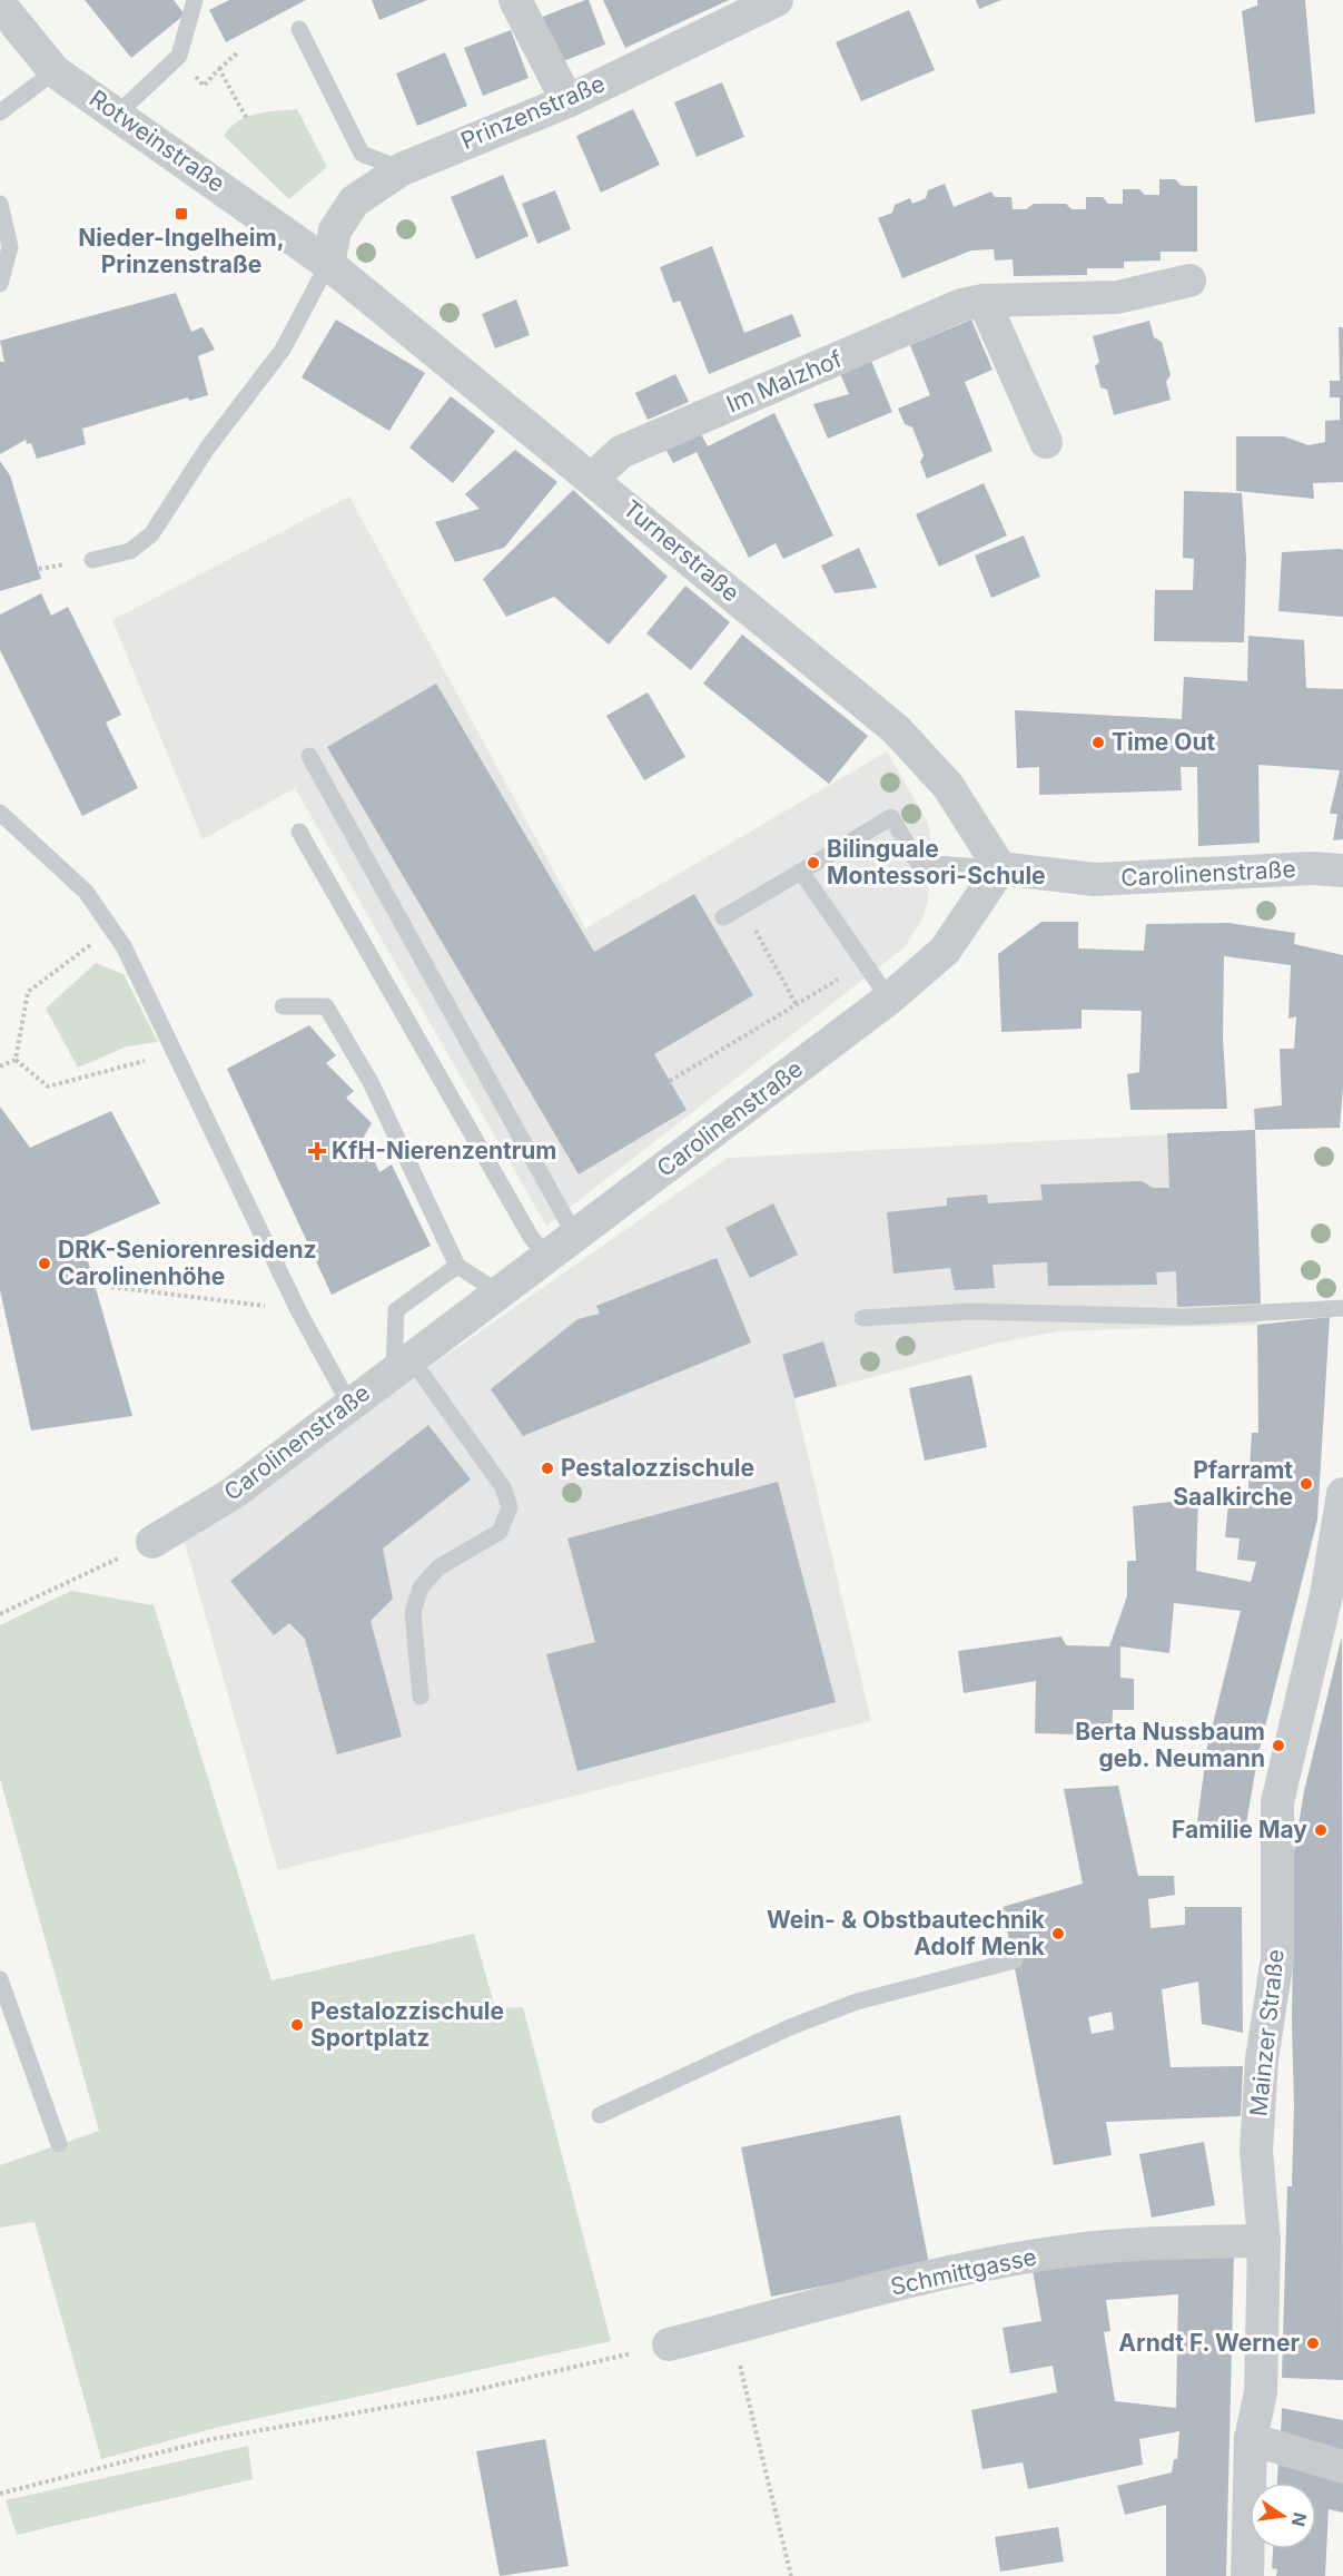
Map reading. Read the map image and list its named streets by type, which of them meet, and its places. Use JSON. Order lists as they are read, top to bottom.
{
  "streets": {
    "street": [
      "Prinzenstraße",
      "Rotweinstraße",
      "Im Malzhof",
      "Turnerstraße",
      "Carolinenstraße",
      "Mainzer Straße",
      "Schmittgasse"
    ]
  },
  "crossings": [
    ["Prinzenstraße", "Rotweinstraße"],
    ["Prinzenstraße", "Turnerstraße"],
    ["Rotweinstraße", "Turnerstraße"],
    ["Im Malzhof", "Turnerstraße"],
    ["Turnerstraße", "Carolinenstraße"],
    ["Mainzer Straße", "Schmittgasse"]
  ],
  "places": {
    "transit": ["Nieder-Ingelheim, Prinzenstraße"],
    "other": [
      "Time Out",
      "Bilinguale Montessori-Schule",
      "DRK-Seniorenresidenz Carolinenhöhe",
      "Pestalozzischule",
      "Pfarramt Saalkirche",
      "Berta Nussbaum geb. Neumann",
      "Familie May",
      "Wein- & Obstbautechnik Adolf Menk",
      "Pestalozzischule Sportplatz",
      "Arndt F. Werner"
    ],
    "health": ["KfH-Nierenzentrum"]
  },
  "north": "right"
}
